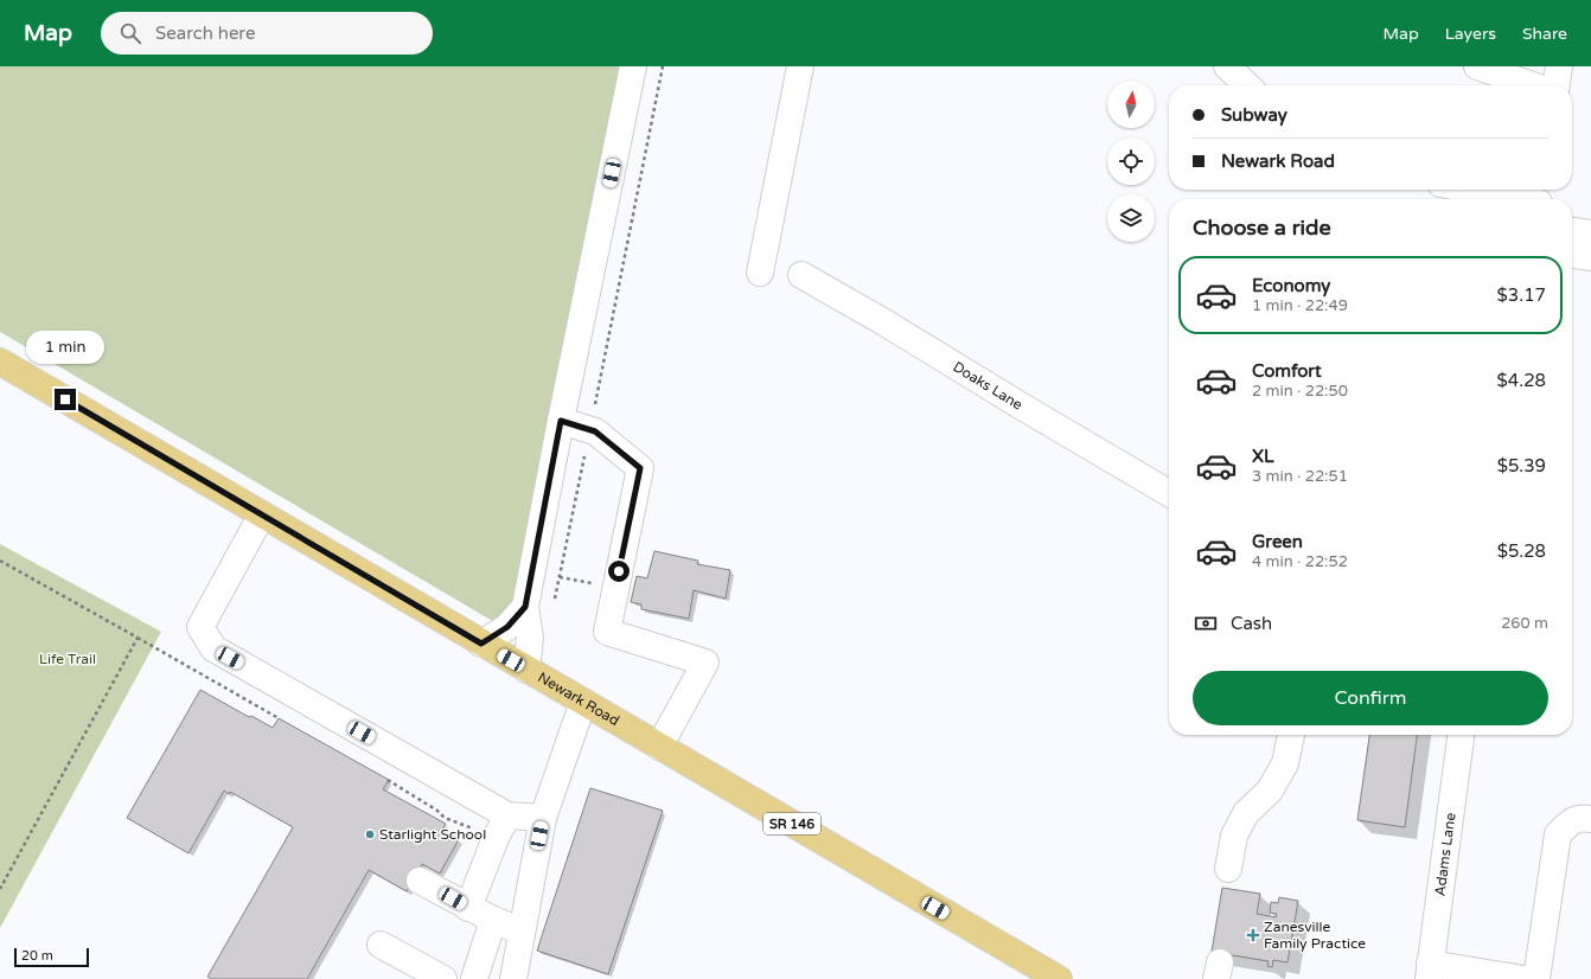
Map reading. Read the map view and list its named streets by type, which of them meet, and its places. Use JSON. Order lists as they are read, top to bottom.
{
  "streets": {
    "main road": ["Newark Road", "SR 146"],
    "street": ["Doaks Lane", "Adams Lane"]
  },
  "parks": ["Life Trail"],
  "places": {
    "other": ["Starlight School"],
    "health": ["Zanesville Family Practice"]
  },
  "scale_bar": "20 m",
  "north": "top",
  "page": {
    "header": "Map",
    "search": "Search here",
    "nav": ["Map", "Layers", "Share"],
    "banner": ["Subway", "Newark Road"],
    "heading": "Choose a ride",
    "list": [
      {
        "name": "Economy",
        "note": "1 min · 22:49",
        "value": "$3.17"
      },
      {
        "name": "Comfort",
        "note": "2 min · 22:50",
        "value": "$4.28"
      },
      {
        "name": "XL",
        "note": "3 min · 22:51",
        "value": "$5.39"
      },
      {
        "name": "Green",
        "note": "4 min · 22:52",
        "value": "$5.28"
      }
    ],
    "bubble": "1 min",
    "pay": ["Cash", "260 m"],
    "buttons": "Confirm",
    "scale": "20 m"
  }
}
